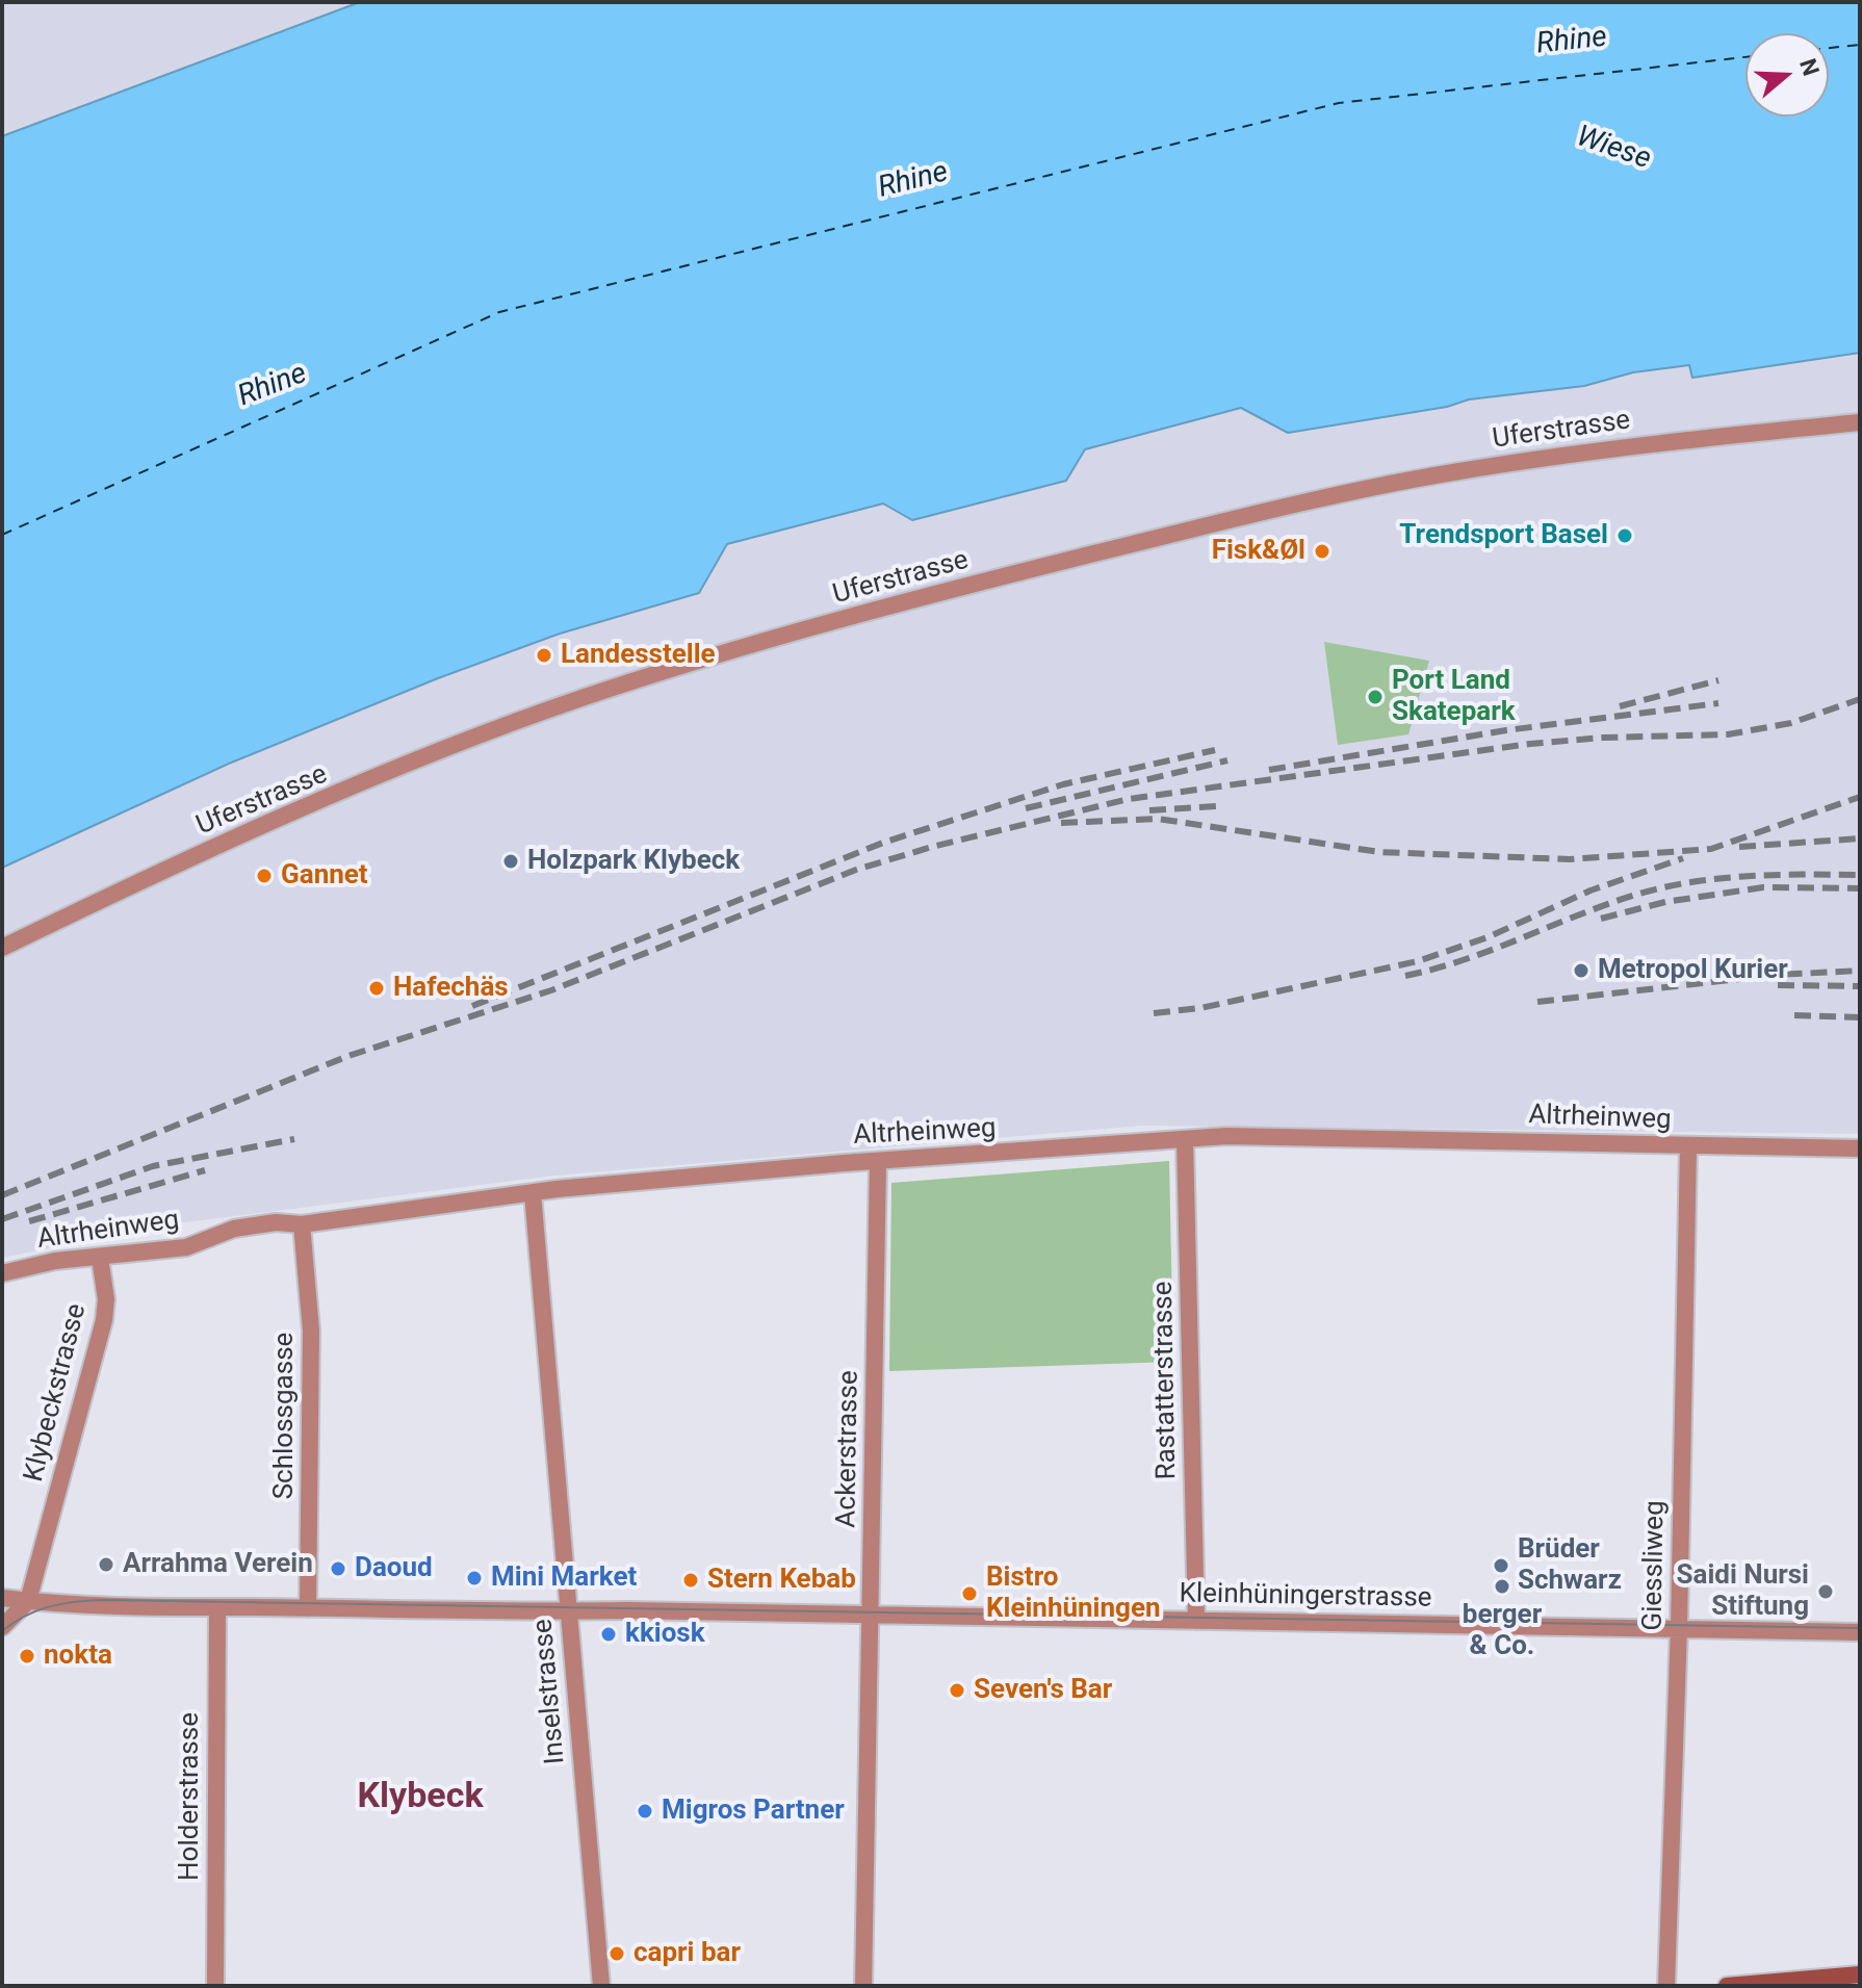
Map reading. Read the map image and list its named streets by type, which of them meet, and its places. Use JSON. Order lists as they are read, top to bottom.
{
  "streets": {
    "street": [
      "Uferstrasse",
      "Altrheinweg",
      "Rastatterstrasse",
      "Klybeckstrasse",
      "Schlossgasse",
      "Ackerstrasse",
      "Giessliweg",
      "Kleinhüningerstrasse",
      "Inselstrasse",
      "Holderstrasse"
    ]
  },
  "crossings": [
    ["Altrheinweg", "Rastatterstrasse"],
    ["Altrheinweg", "Klybeckstrasse"],
    ["Altrheinweg", "Schlossgasse"],
    ["Altrheinweg", "Ackerstrasse"],
    ["Altrheinweg", "Giessliweg"],
    ["Altrheinweg", "Inselstrasse"],
    ["Rastatterstrasse", "Kleinhüningerstrasse"],
    ["Klybeckstrasse", "Kleinhüningerstrasse"],
    ["Schlossgasse", "Kleinhüningerstrasse"],
    ["Ackerstrasse", "Kleinhüningerstrasse"],
    ["Giessliweg", "Kleinhüningerstrasse"],
    ["Kleinhüningerstrasse", "Inselstrasse"],
    ["Kleinhüningerstrasse", "Holderstrasse"]
  ],
  "districts": ["Klybeck"],
  "water": ["Rhine", "Wiese"],
  "places": [
    "Trendsport Basel",
    "Fisk&Øl",
    "Landesstelle",
    "Port Land Skatepark",
    "Holzpark Klybeck",
    "Gannet",
    "Metropol Kurier",
    "Hafechäs",
    "Arrahma Verein",
    "Brüder Schwarz",
    "Daoud",
    "Mini Market",
    "Stern Kebab",
    "berger & Co.",
    "Saidi Nursi Stiftung",
    "Bistro Kleinhüningen",
    "kkiosk",
    "nokta",
    "Seven's Bar",
    "Migros Partner",
    "capri bar"
  ],
  "north": "right"
}
